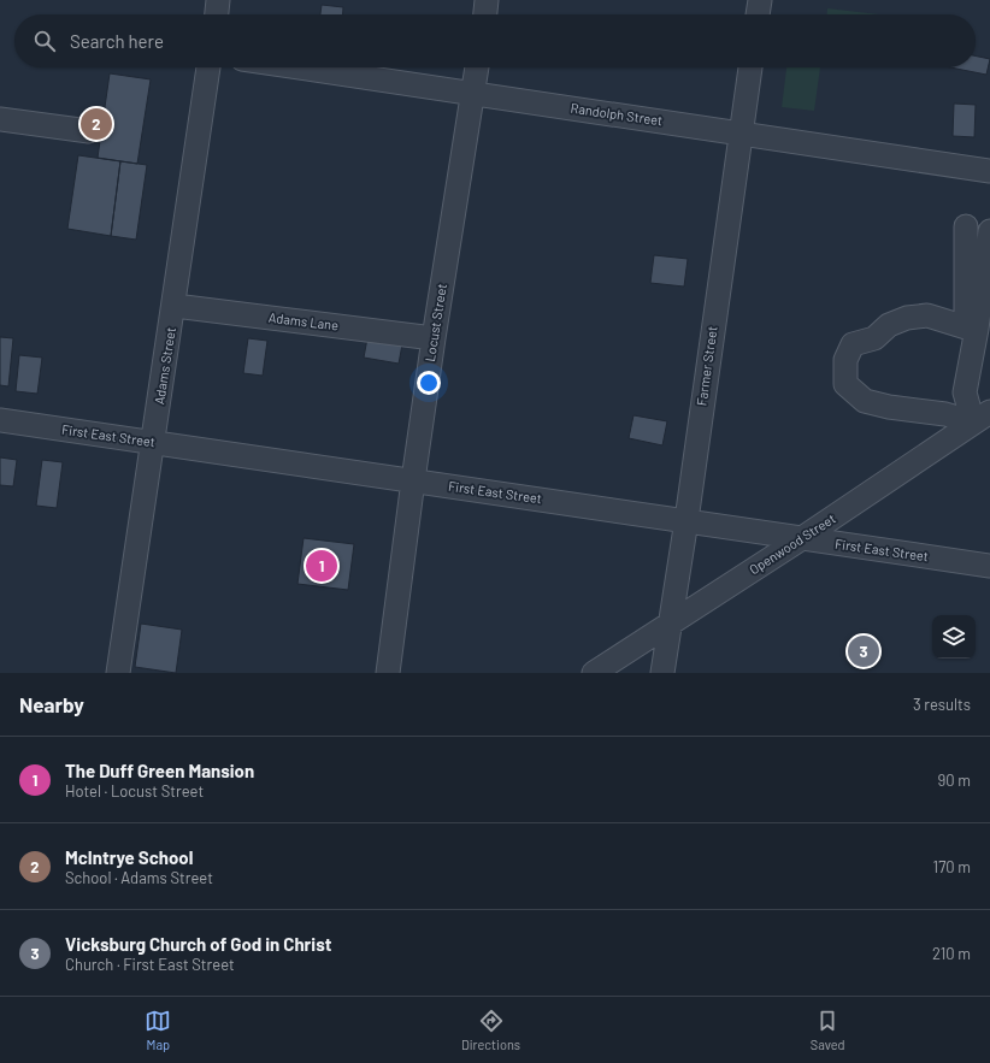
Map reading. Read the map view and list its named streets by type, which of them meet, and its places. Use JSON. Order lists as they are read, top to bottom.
{
  "streets": {
    "street": [
      "Randolph Street",
      "Adams Lane",
      "Locust Street",
      "Adams Street",
      "Farmer Street",
      "First East Street",
      "Openwood Street"
    ]
  },
  "crossings": [
    ["Randolph Street", "Locust Street"],
    ["Randolph Street", "Farmer Street"],
    ["Adams Lane", "Locust Street"],
    ["Adams Lane", "Adams Street"],
    ["Locust Street", "First East Street"],
    ["Adams Street", "First East Street"],
    ["Farmer Street", "First East Street"],
    ["Farmer Street", "Openwood Street"],
    ["First East Street", "Openwood Street"]
  ],
  "page": {
    "search": "Search here",
    "pins": ["2", "1", "3"],
    "heading": ["Nearby", "3 results"],
    "list": [
      {
        "mark": "1",
        "name": "The Duff Green Mansion",
        "note": "Hotel · Locust Street",
        "value": "90 m"
      },
      {
        "mark": "2",
        "name": "McIntrye School",
        "note": "School · Adams Street",
        "value": "170 m"
      },
      {
        "mark": "3",
        "name": "Vicksburg Church of God in Christ",
        "note": "Church · First East Street",
        "value": "210 m"
      }
    ],
    "nav": ["Map", "Directions", "Saved"]
  }
}
